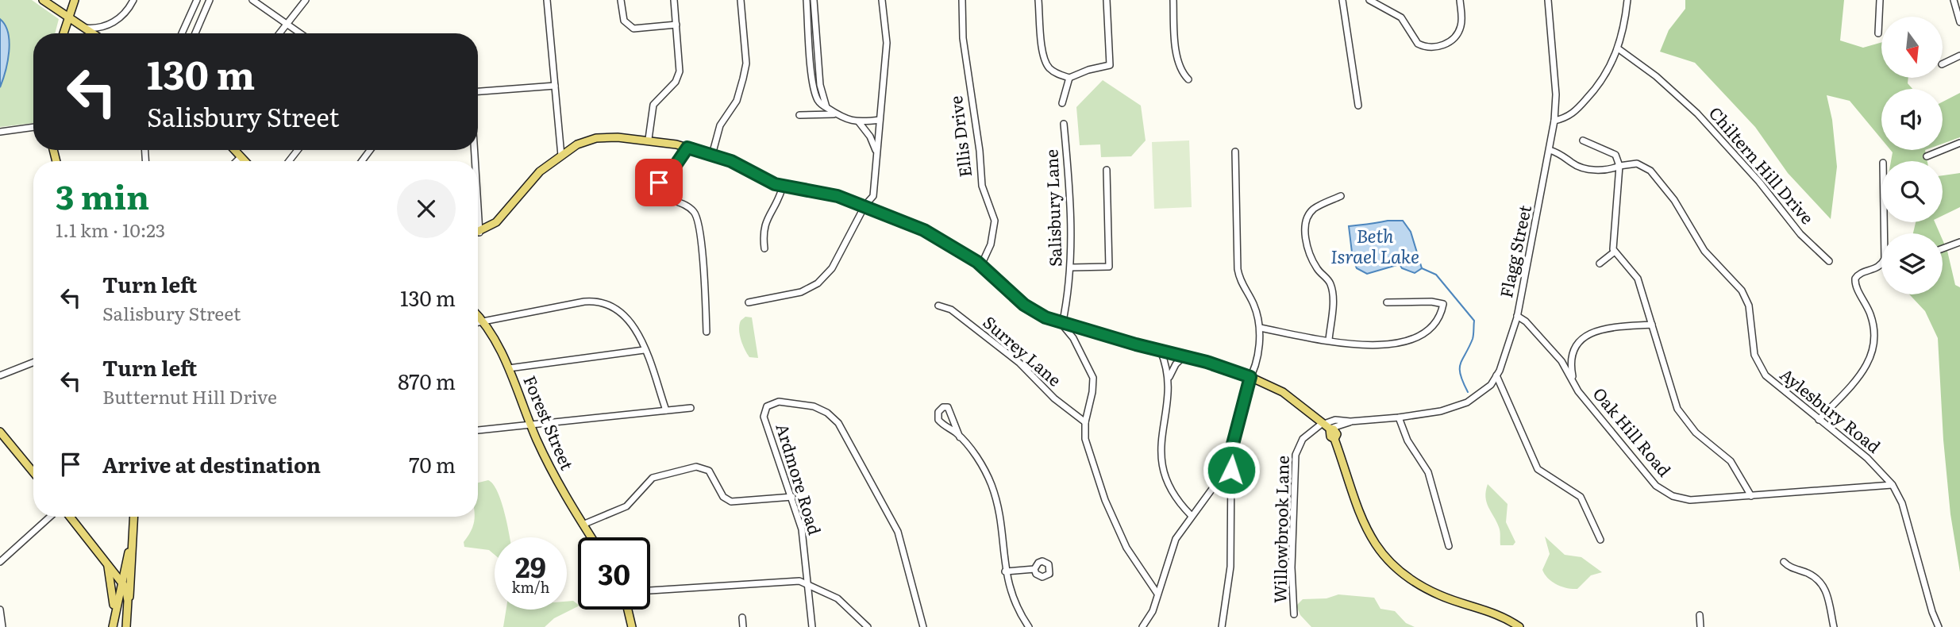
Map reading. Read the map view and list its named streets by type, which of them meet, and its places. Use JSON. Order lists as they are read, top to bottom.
{
  "streets": {
    "main road": ["Forest Street"],
    "street": [
      "Ellis Drive",
      "Chiltern Hill Drive",
      "Salisbury Lane",
      "Flagg Street",
      "Surrey Lane",
      "Aylesbury Road",
      "Oak Hill Road",
      "Ardmore Road",
      "Willowbrook Lane"
    ]
  },
  "crossings": [
    ["Flagg Street", "Aylesbury Road"],
    ["Flagg Street", "Oak Hill Road"],
    ["Flagg Street", "Willowbrook Lane"],
    ["Aylesbury Road", "Oak Hill Road"]
  ],
  "water": ["Beth Israel Lake"],
  "north": "bottom",
  "page": {
    "turn": ["130 m", "Salisbury Street"],
    "heading": ["3 min", "1.1 km · 10:23"],
    "list": [
      {
        "name": "Turn left",
        "note": "Salisbury Street",
        "value": "130 m"
      },
      {
        "name": "Turn left",
        "note": "Butternut Hill Drive",
        "value": "870 m"
      },
      {
        "name": "Arrive at destination",
        "value": "70 m"
      }
    ],
    "speed": "29 km/h",
    "limit": "30"
  }
}
